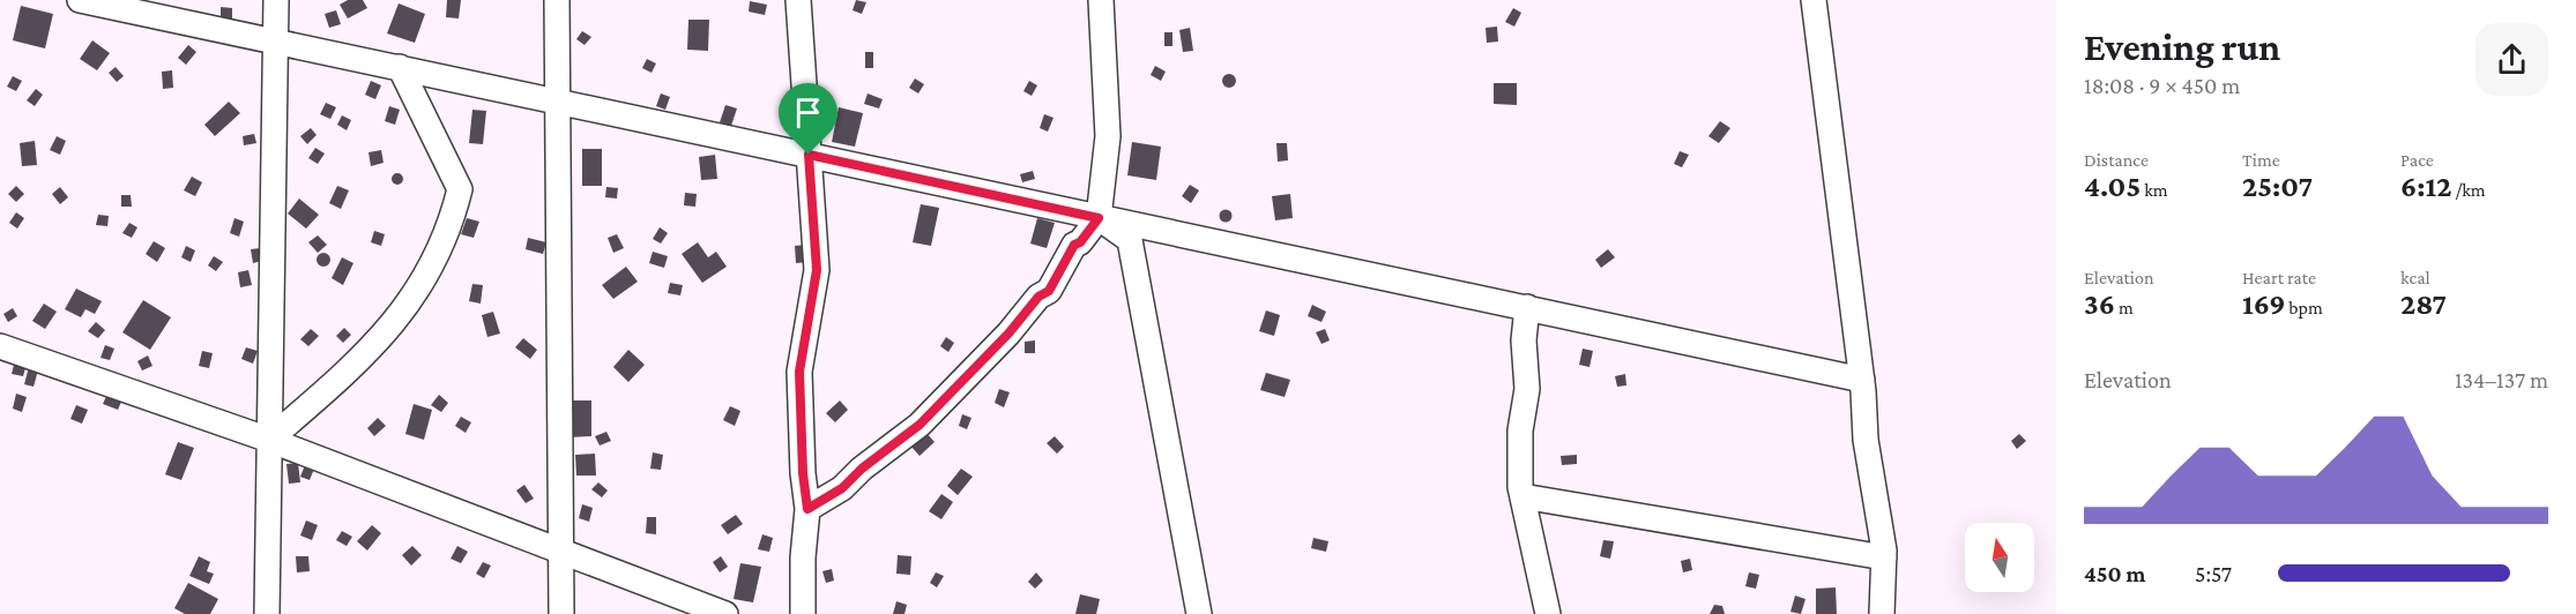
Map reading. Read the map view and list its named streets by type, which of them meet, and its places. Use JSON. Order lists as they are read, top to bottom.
{
  "north": "top",
  "page": {
    "heading": ["Evening run", "18:08 · 9 × 450 m"],
    "stats": [
      ["Distance", "4.05 km"],
      ["Time", "25:07"],
      ["Pace", "6:12 /km"],
      ["Elevation", "36 m"],
      ["Heart rate", "169 bpm"],
      ["kcal", "287"]
    ],
    "chart": ["Elevation", "134–137 m"],
    "list": [
      {
        "name": "450 m",
        "note": "5:57"
      }
    ]
  }
}
